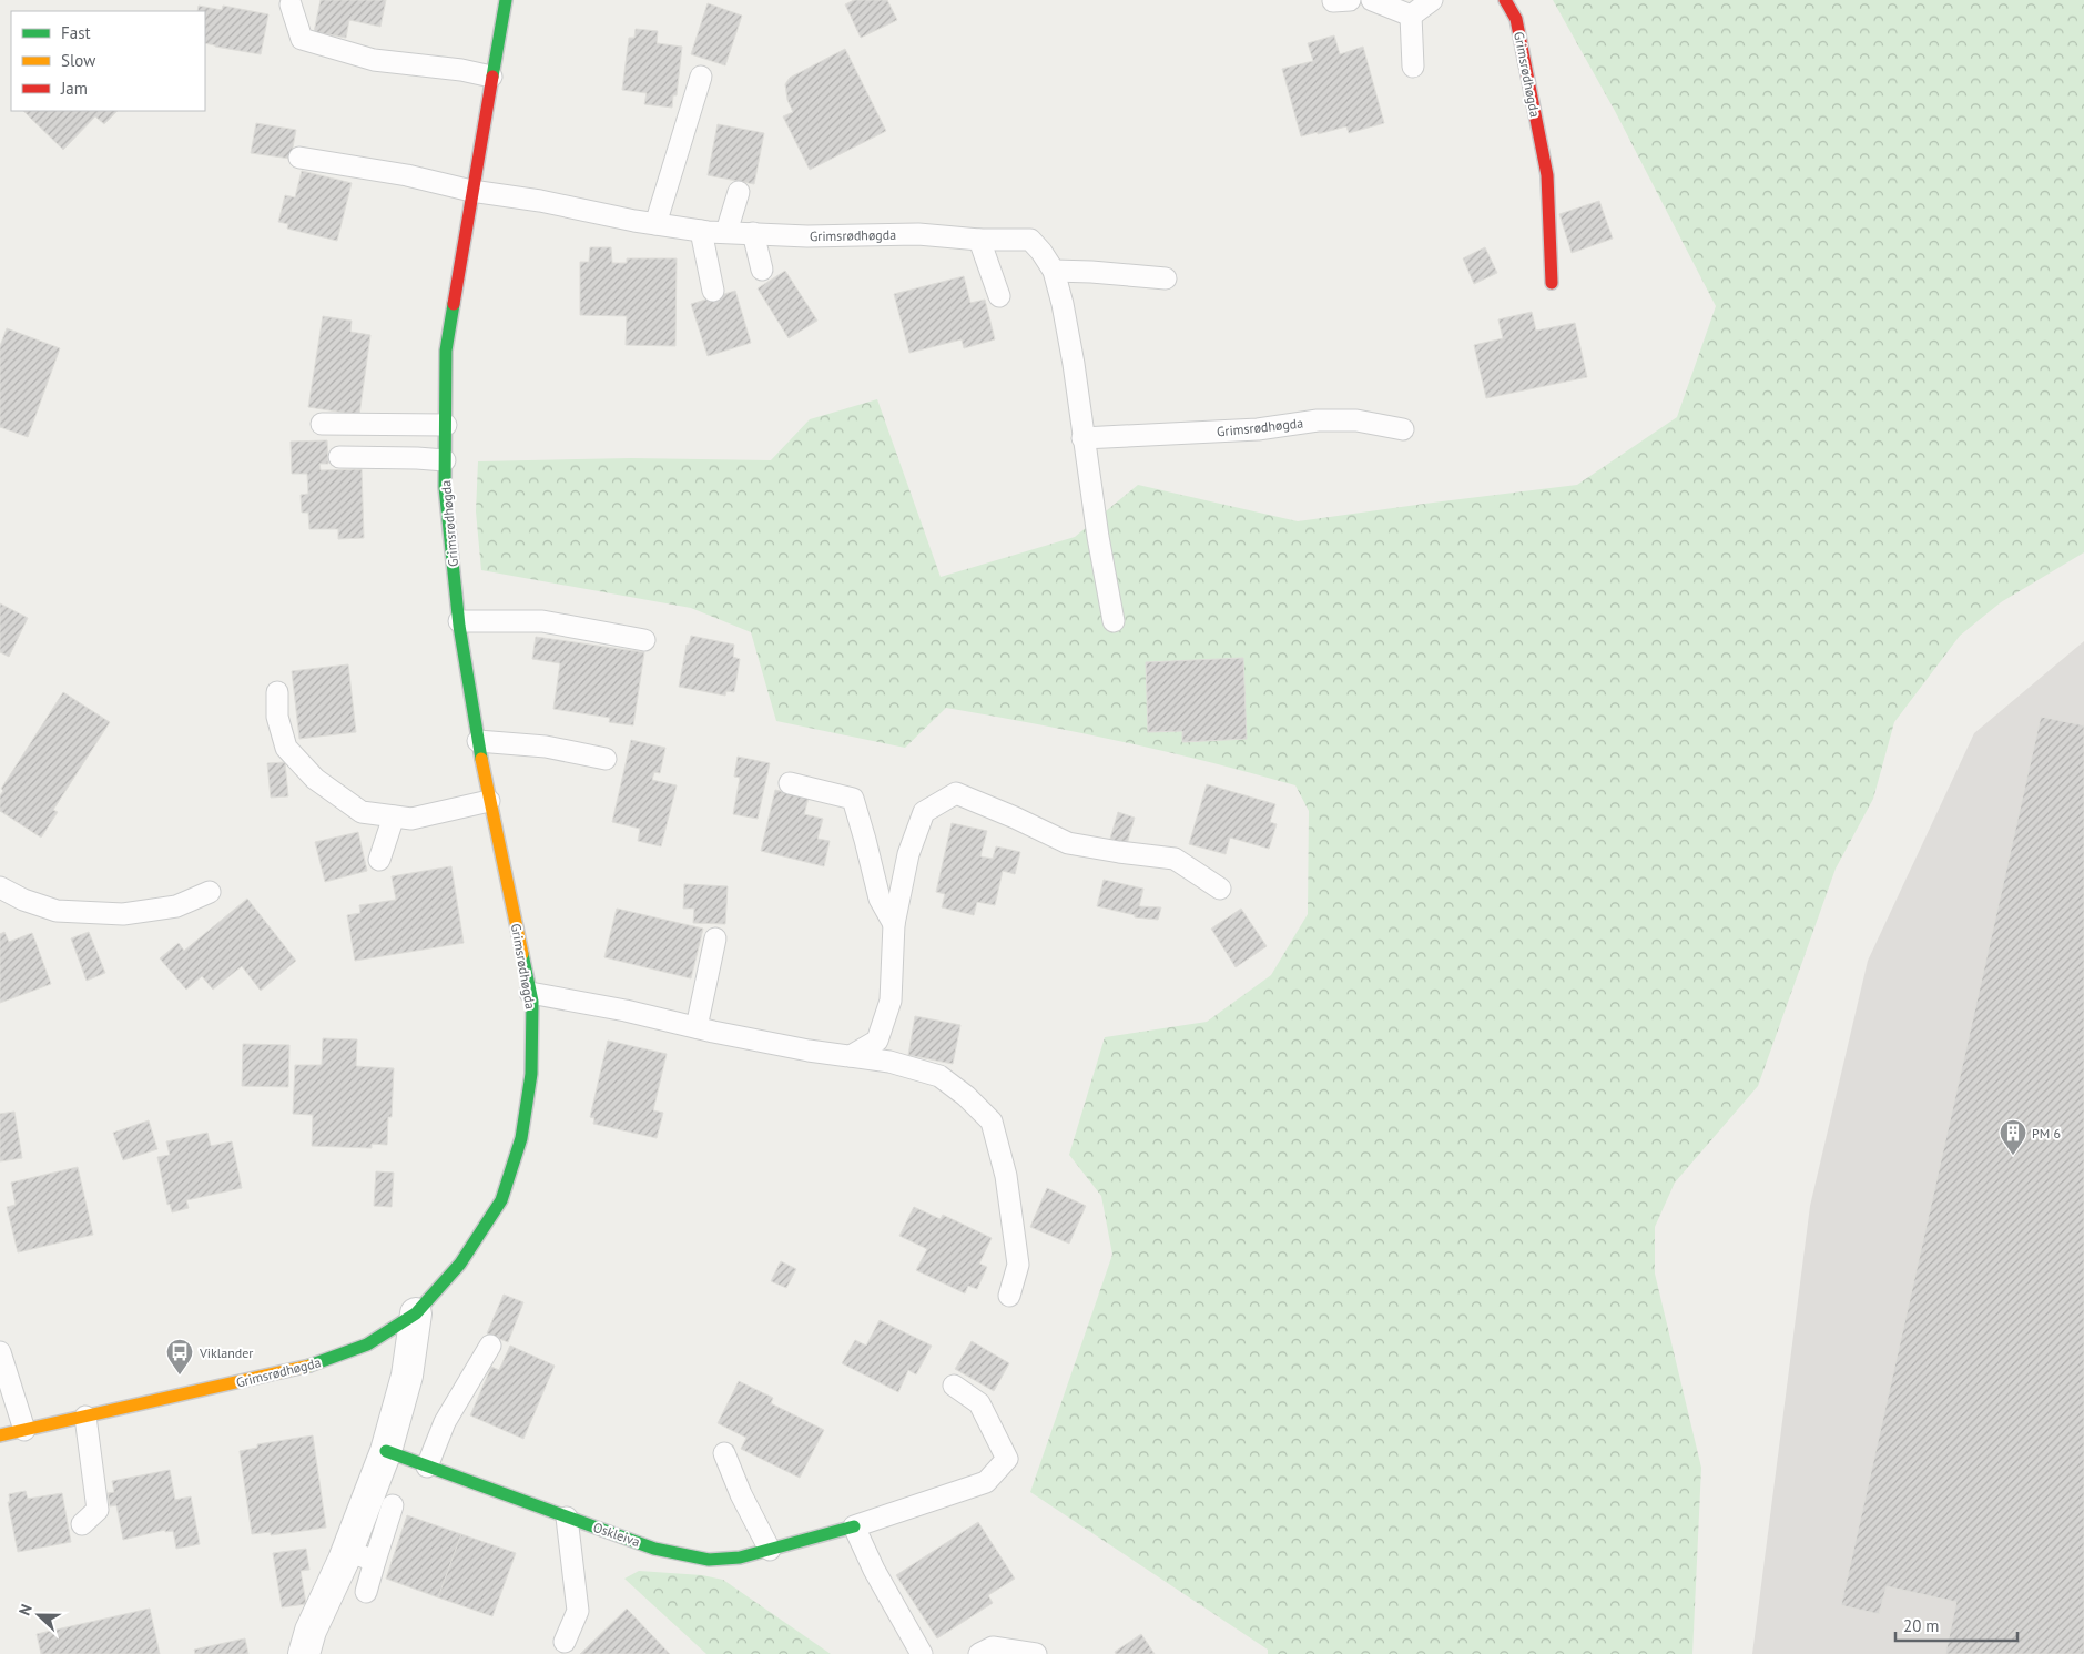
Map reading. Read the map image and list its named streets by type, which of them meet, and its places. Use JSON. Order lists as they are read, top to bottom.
{
  "streets": {
    "main road": ["Grimsrødhøgda", "Oskleiva"]
  },
  "places": {
    "building": ["PM 6"],
    "bus stop": ["Viklander"]
  },
  "legend": ["Fast", "Slow", "Jam"],
  "scale_bar": "20 m",
  "north": "left"
}
